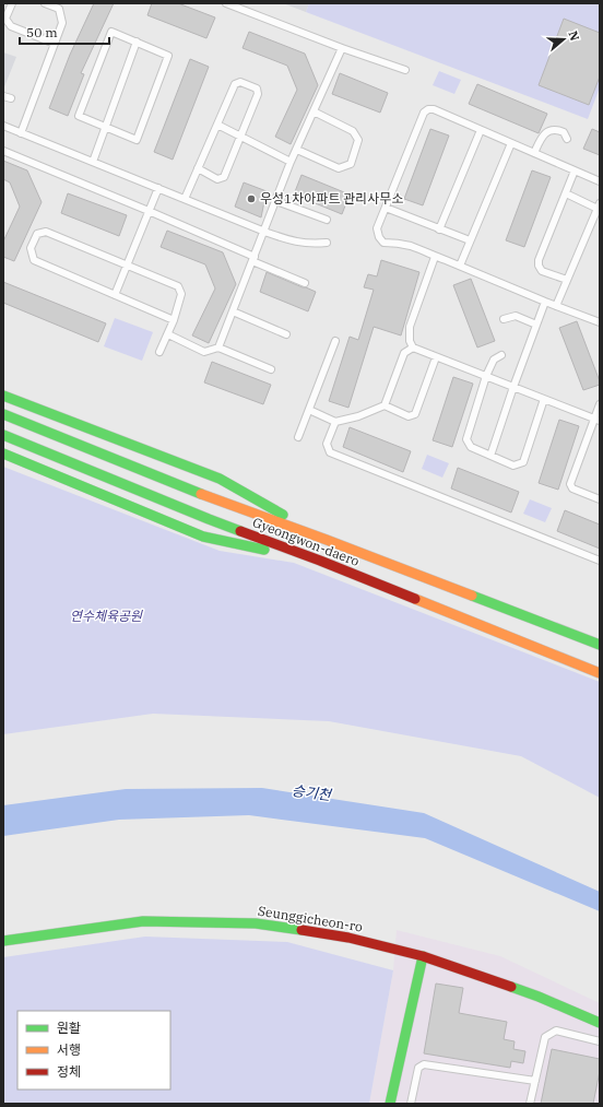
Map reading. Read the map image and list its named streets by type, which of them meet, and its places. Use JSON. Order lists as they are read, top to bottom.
{
  "streets": {
    "main road": ["Gyeongwon-daero", "Seunggicheon-ro"]
  },
  "water": ["승기천"],
  "parks": ["연수체육공원"],
  "places": ["우성1차아파트 관리사무소"],
  "legend": ["원활", "서행", "정체"],
  "scale_bar": "50 m",
  "north": "right"
}
